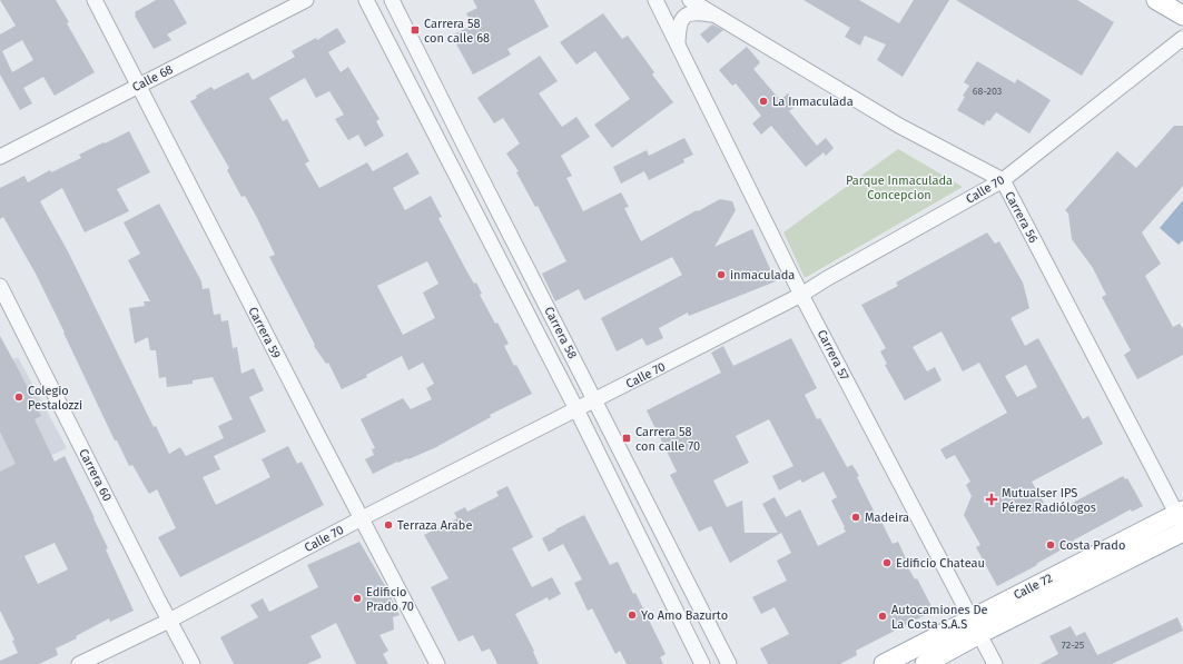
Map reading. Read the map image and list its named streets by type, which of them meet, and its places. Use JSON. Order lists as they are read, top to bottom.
{
  "streets": {
    "main road": ["Calle 72"],
    "street": [
      "Calle 68",
      "Calle 70",
      "Carrera 56",
      "Carrera 59",
      "Carrera 58",
      "Carrera 57",
      "Carrera 60"
    ]
  },
  "crossings": [
    ["Calle 68", "Carrera 59"],
    ["Calle 70", "Carrera 56"],
    ["Calle 70", "Carrera 59"],
    ["Calle 70", "Carrera 58"],
    ["Calle 70", "Carrera 57"],
    ["Calle 70", "Carrera 60"],
    ["Carrera 56", "Calle 72"],
    ["Carrera 57", "Calle 72"]
  ],
  "parks": ["Parque Inmaculada Concepcion"],
  "places": {
    "transit": ["Carrera 58 con calle 68", "Carrera 58 con calle 70"],
    "other": [
      "La Inmaculada",
      "inmaculada",
      "Colegio Pestalozzi",
      "Madeira",
      "Terraza Arabe",
      "Costa Prado",
      "Edificio Chateau",
      "Edificio Prado 70",
      "Yo Amo Bazurto",
      "Autocamiones De La Costa S.A.S"
    ],
    "health": ["Mutualser IPS Pérez Radiólogos"]
  },
  "house_numbers": ["68-203", "72-25"]
}
